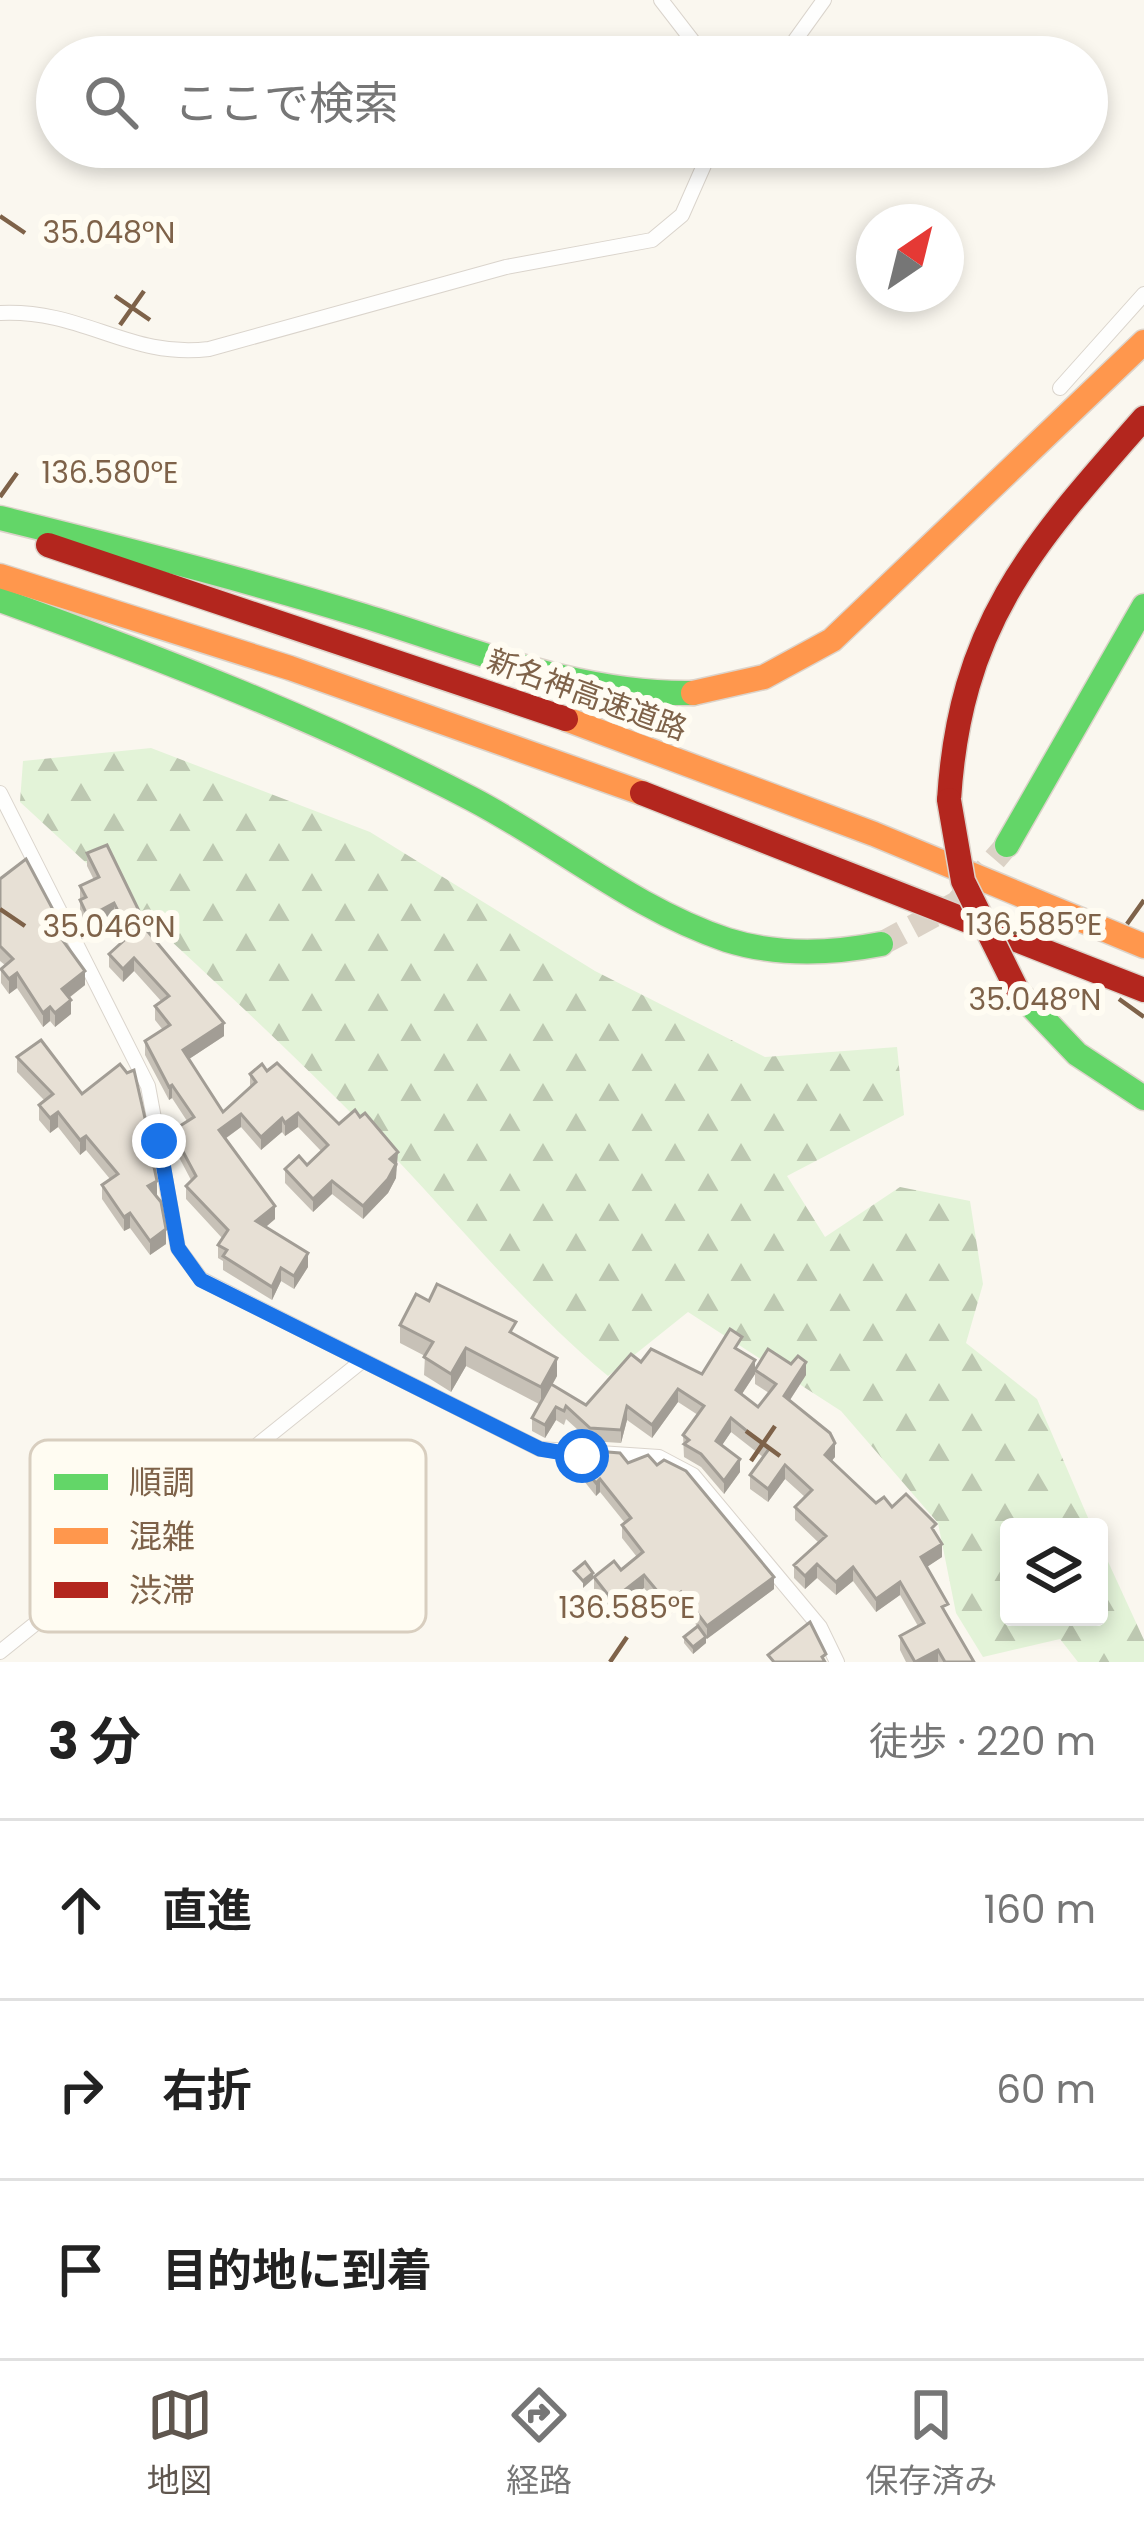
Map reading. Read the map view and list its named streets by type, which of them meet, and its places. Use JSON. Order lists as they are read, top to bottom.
{
  "streets": {
    "highway": ["新名神高速道路"]
  },
  "legend": ["順調", "混雑", "渋滞"],
  "north": "top right",
  "page": {
    "search": "ここで検索",
    "heading": ["3 分", "徒歩 · 220 m"],
    "list": [
      ["直進", "160 m"],
      ["右折", "60 m"],
      "目的地に到着"
    ],
    "nav": ["地図", "経路", "保存済み"]
  },
  "coordinates": [
    "35.048°N",
    "136.580°E",
    "136.585°E",
    "35.046°N"
  ]
}
